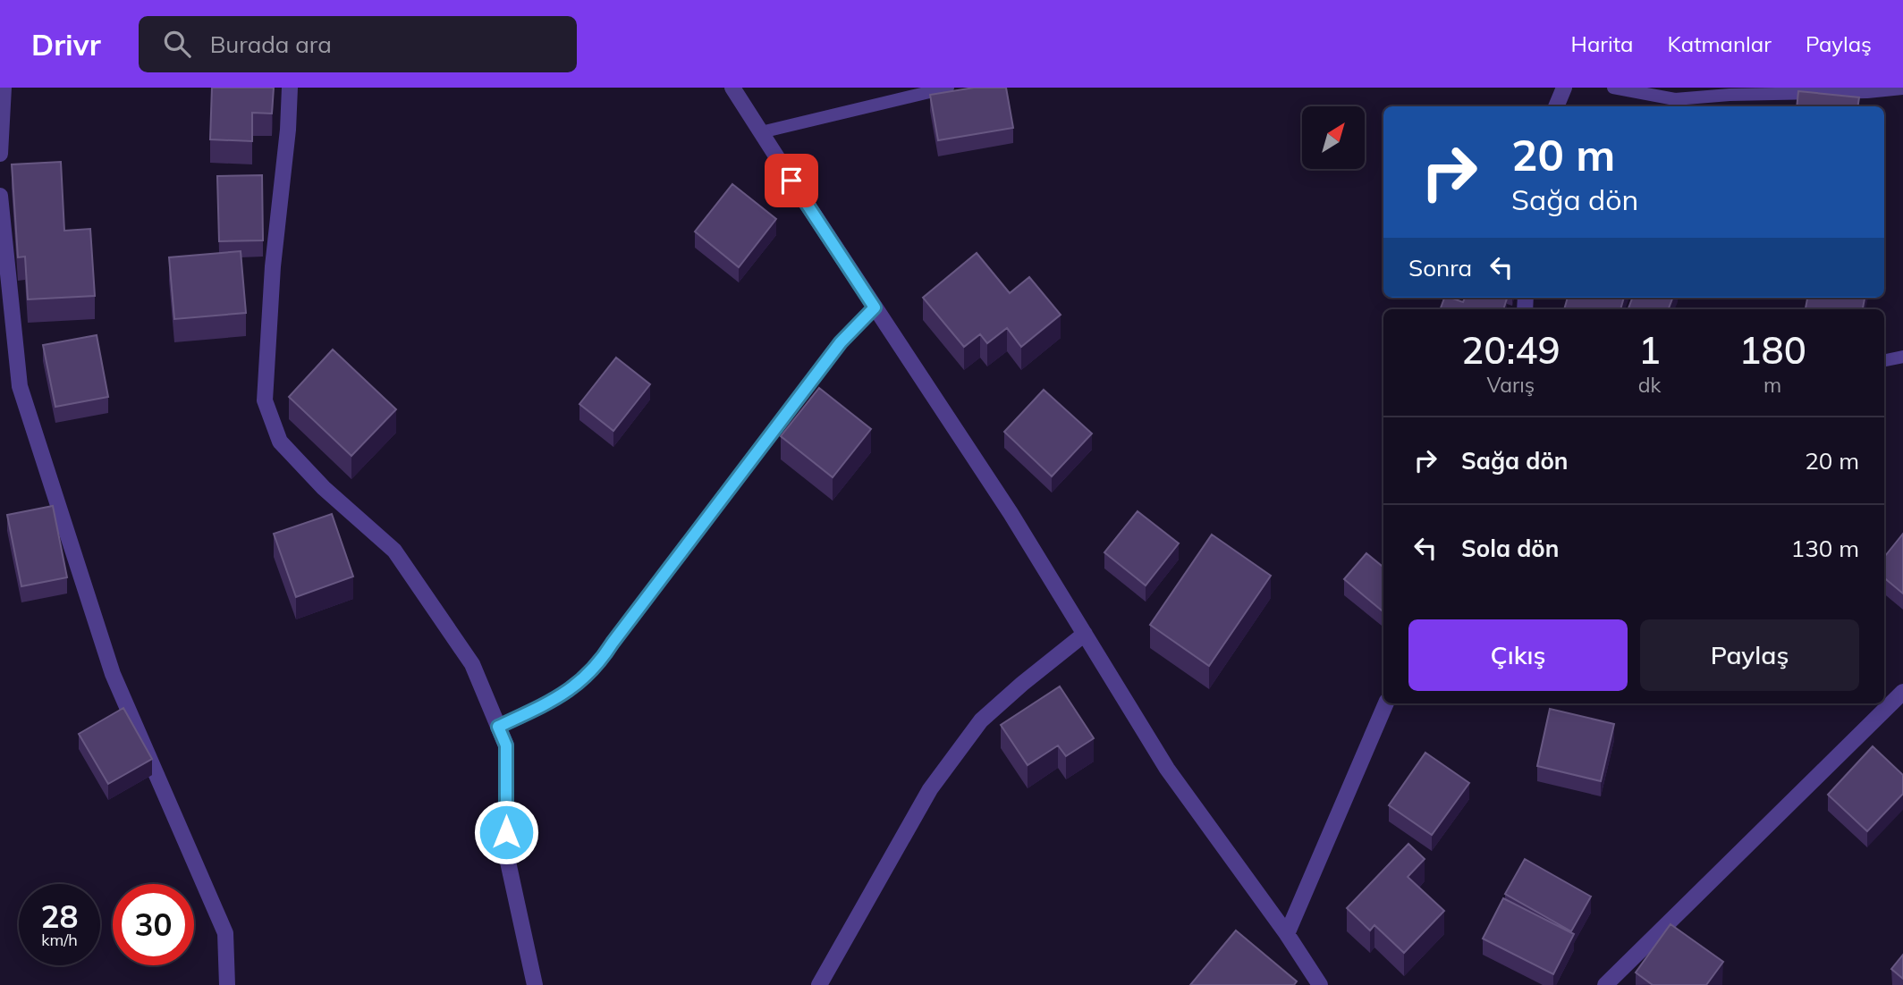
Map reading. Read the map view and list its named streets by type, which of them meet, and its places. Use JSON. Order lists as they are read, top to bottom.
{
  "north": "top right",
  "page": {
    "header": "Drivr",
    "search": "Burada ara",
    "nav": ["Harita", "Katmanlar", "Paylaş"],
    "turn": ["20 m", "Sağa dön"],
    "then": "Sonra",
    "eta": [
      "20:49",
      "Varış",
      "1",
      "dk",
      "180",
      "m"
    ],
    "list": [
      {
        "name": "Sağa dön",
        "value": "20 m"
      },
      {
        "name": "Sola dön",
        "value": "130 m"
      }
    ],
    "buttons": ["Çıkış", "Paylaş"],
    "speed": "28 km/h",
    "limit": "30"
  }
}
